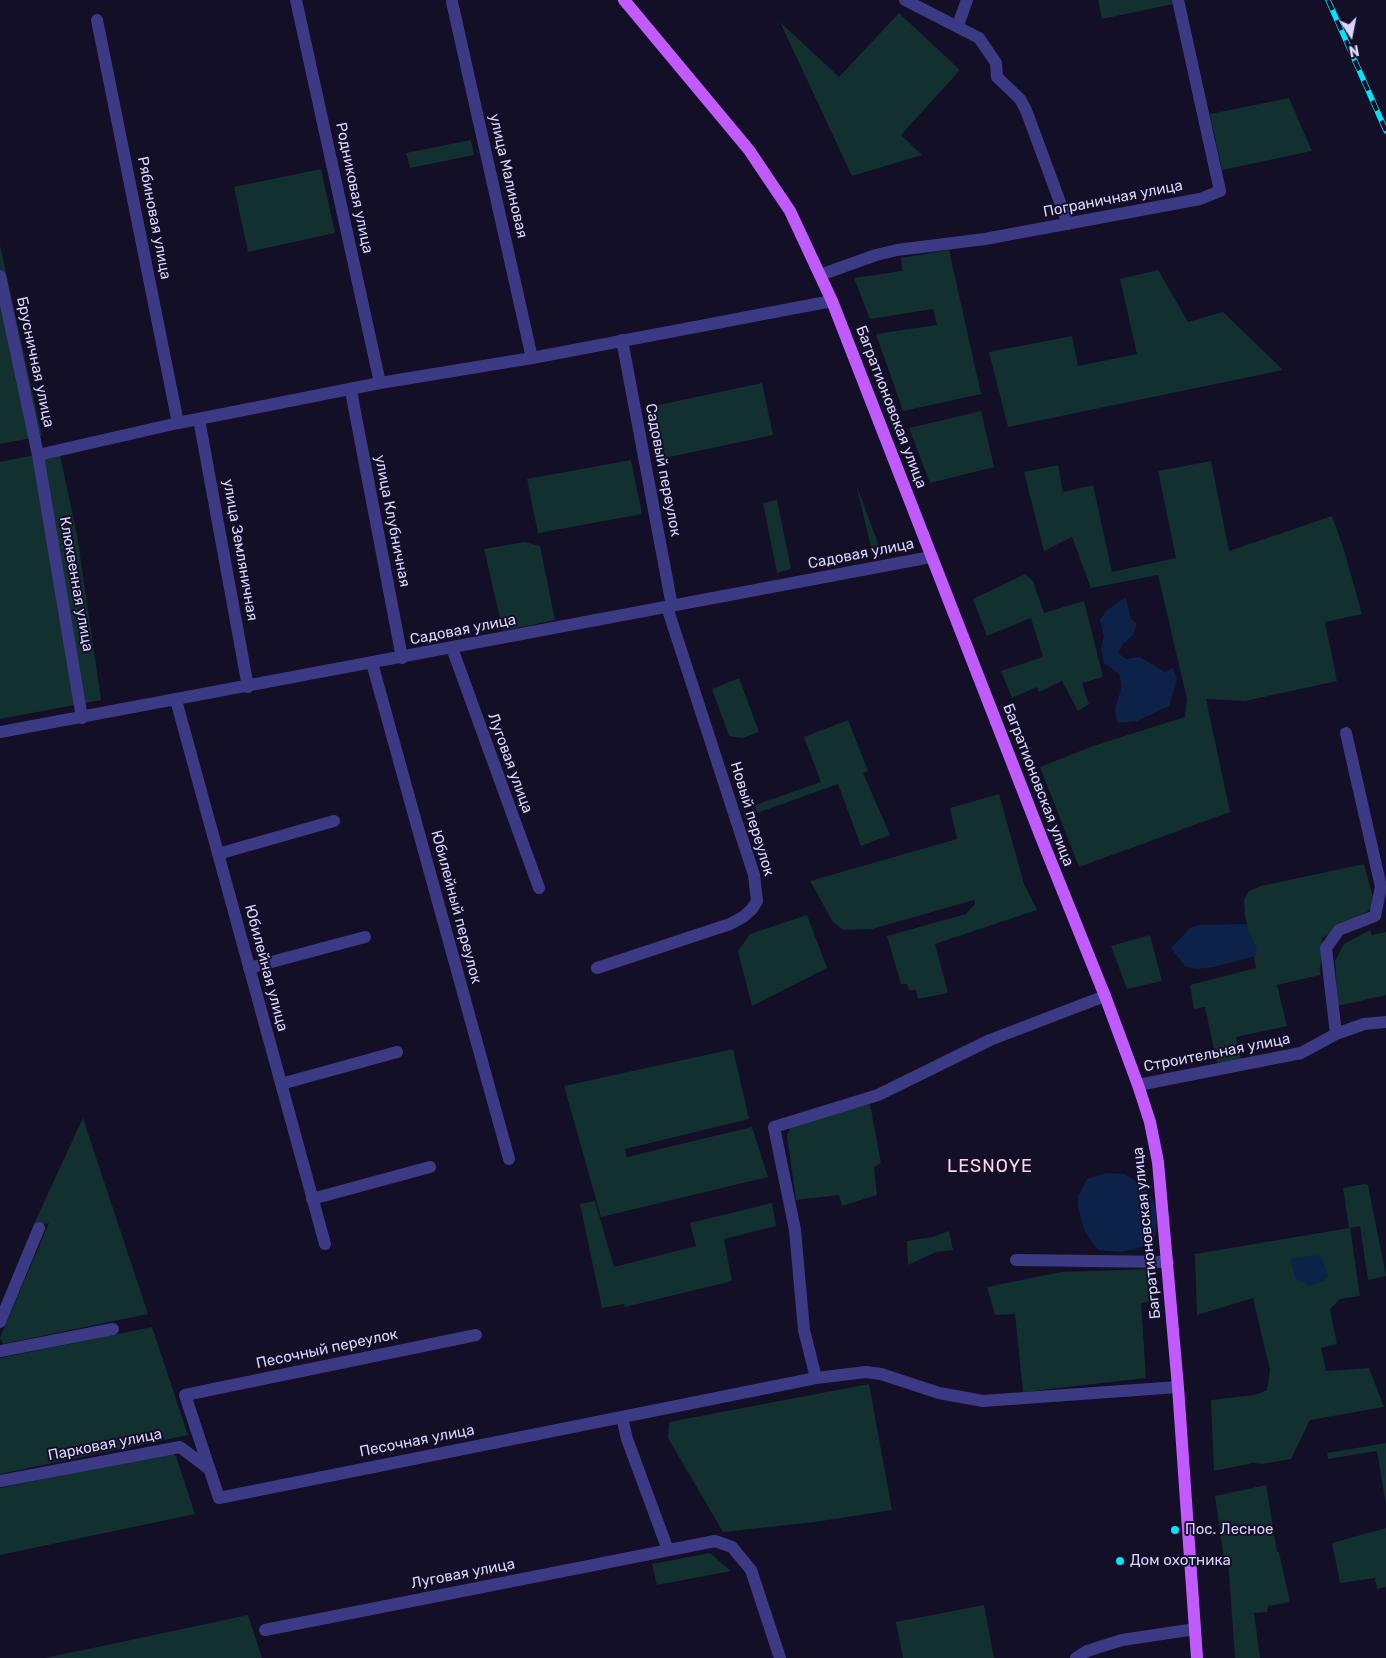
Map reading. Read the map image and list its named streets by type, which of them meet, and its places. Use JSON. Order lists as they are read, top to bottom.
{
  "streets": {
    "main road": ["Багратионовская улица"],
    "street": [
      "улица Малиновая",
      "Родниковая улица",
      "Пограничная улица",
      "Рябиновая улица",
      "Брусничная улица",
      "Садовый переулок",
      "улица Клубничная",
      "улица Земляничная",
      "Садовая улица",
      "Клюквенная улица",
      "Луговая улица",
      "Новый переулок",
      "Юбилейный переулок",
      "Юбилейная улица",
      "Строительная улица",
      "Песочный переулок",
      "Песочная улица",
      "Парковая улица"
    ]
  },
  "crossings": [
    ["Пограничная улица", "Багратионовская улица"],
    ["Брусничная улица", "Клюквенная улица"],
    ["Багратионовская улица", "Садовая улица"],
    ["Багратионовская улица", "Строительная улица"],
    ["Багратионовская улица", "Песочная улица"],
    ["Садовый переулок", "Садовая улица"],
    ["Садовый переулок", "Новый переулок"],
    ["улица Клубничная", "Садовая улица"],
    ["улица Земляничная", "Садовая улица"],
    ["Садовая улица", "Клюквенная улица"],
    ["Садовая улица", "Луговая улица"],
    ["Садовая улица", "Новый переулок"],
    ["Садовая улица", "Юбилейный переулок"],
    ["Садовая улица", "Юбилейная улица"],
    ["Песочный переулок", "Песочная улица"],
    ["Песочный переулок", "Парковая улица"],
    ["Песочная улица", "Парковая улица"]
  ],
  "districts": ["LESNOYE"],
  "places": ["Пос. Лесное", "Дом охотника"],
  "north": "bottom"
}
